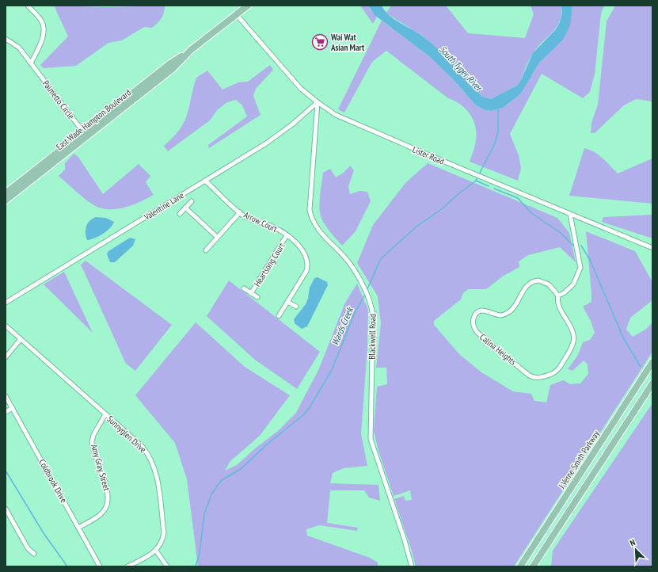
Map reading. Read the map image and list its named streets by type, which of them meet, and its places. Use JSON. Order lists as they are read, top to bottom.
{
  "streets": {
    "main road": ["East Wade Hampton Boulevard", "J Verne Smith Parkway"],
    "street": [
      "Palmetto Circle",
      "Lister Road",
      "Valentine Lane",
      "Arrow Court",
      "Heartsong Court",
      "Blackwell Road",
      "Calina Heights",
      "Sunnyglen Drive",
      "Amy Gray Street",
      "Coldbrook Drive"
    ]
  },
  "crossings": [
    ["Palmetto Circle", "East Wade Hampton Boulevard"],
    ["East Wade Hampton Boulevard", "Lister Road"],
    ["Lister Road", "Valentine Lane"],
    ["Lister Road", "Blackwell Road"],
    ["Valentine Lane", "Arrow Court"],
    ["Valentine Lane", "Blackwell Road"],
    ["Arrow Court", "Heartsong Court"],
    ["Sunnyglen Drive", "Amy Gray Street"],
    ["Amy Gray Street", "Coldbrook Drive"]
  ],
  "water": ["South Tyger River", "Wards Creek"],
  "places": {
    "supermarket": ["Wai Wat Asian Mart"]
  },
  "north": "top left"
}
